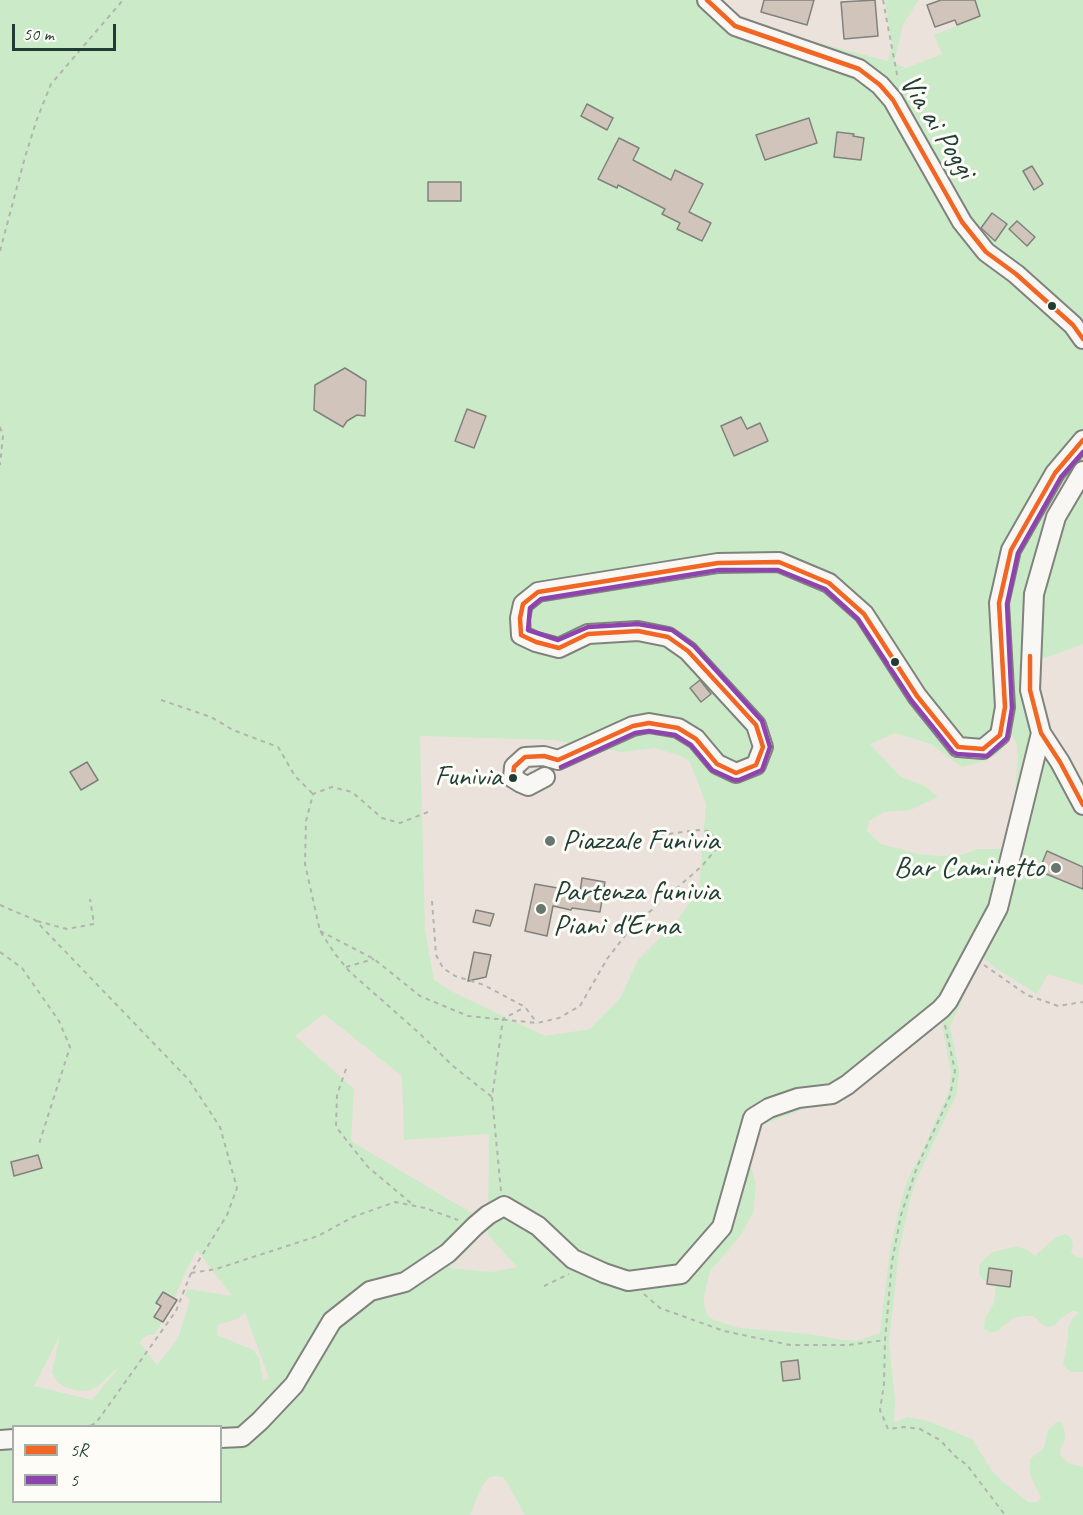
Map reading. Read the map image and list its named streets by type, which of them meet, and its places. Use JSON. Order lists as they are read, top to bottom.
{
  "streets": {
    "street": ["Via ai Poggi"]
  },
  "places": [
    "Funivia",
    "Piazzale Funivia",
    "Bar Caminetto",
    "Partenza funivia Piani d'Erna"
  ],
  "lines": ["transit line 5R", "transit line 5"],
  "legend": ["5R", "5"],
  "scale_bar": "50 m"
}
